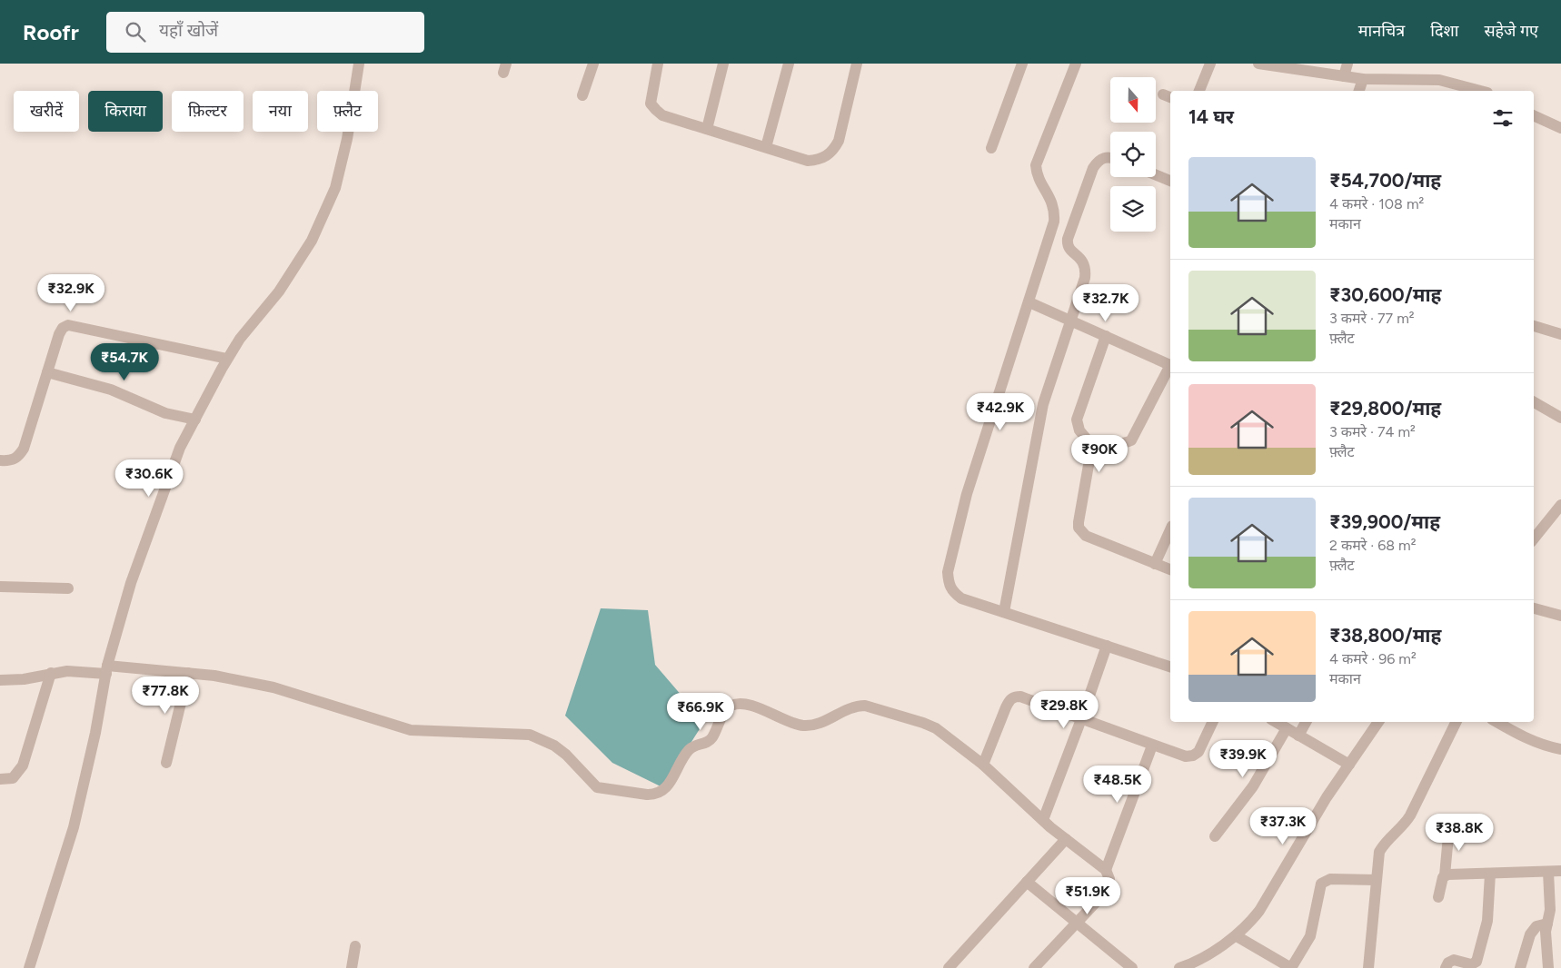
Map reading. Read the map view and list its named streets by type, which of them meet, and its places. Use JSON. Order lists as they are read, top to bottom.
{
  "north": "bottom",
  "page": {
    "header": "Roofr",
    "search": "यहाँ खोजें",
    "nav": ["मानचित्र", "दिशा", "सहेजे गए"],
    "chip": [
      "खरीदें",
      "किराया",
      "फ़िल्टर",
      "नया",
      "फ़्लैट"
    ],
    "heading": "14 घर",
    "list": [
      {
        "name": "₹54,700/माह",
        "note": "4 कमरे · 108 m² · मकान"
      },
      {
        "name": "₹30,600/माह",
        "note": "3 कमरे · 77 m² · फ़्लैट"
      },
      {
        "name": "₹29,800/माह",
        "note": "3 कमरे · 74 m² · फ़्लैट"
      },
      {
        "name": "₹39,900/माह",
        "note": "2 कमरे · 68 m² · फ़्लैट"
      },
      {
        "name": "₹38,800/माह",
        "note": "4 कमरे · 96 m² · मकान"
      }
    ],
    "price": [
      "₹32.9K",
      "₹32.7K",
      "₹54.7K",
      "₹42.9K",
      "₹90K",
      "₹30.6K",
      "₹77.8K",
      "₹29.8K",
      "₹66.9K",
      "₹39.9K",
      "₹48.5K",
      "₹37.3K",
      "₹38.8K",
      "₹51.9K"
    ]
  }
}
